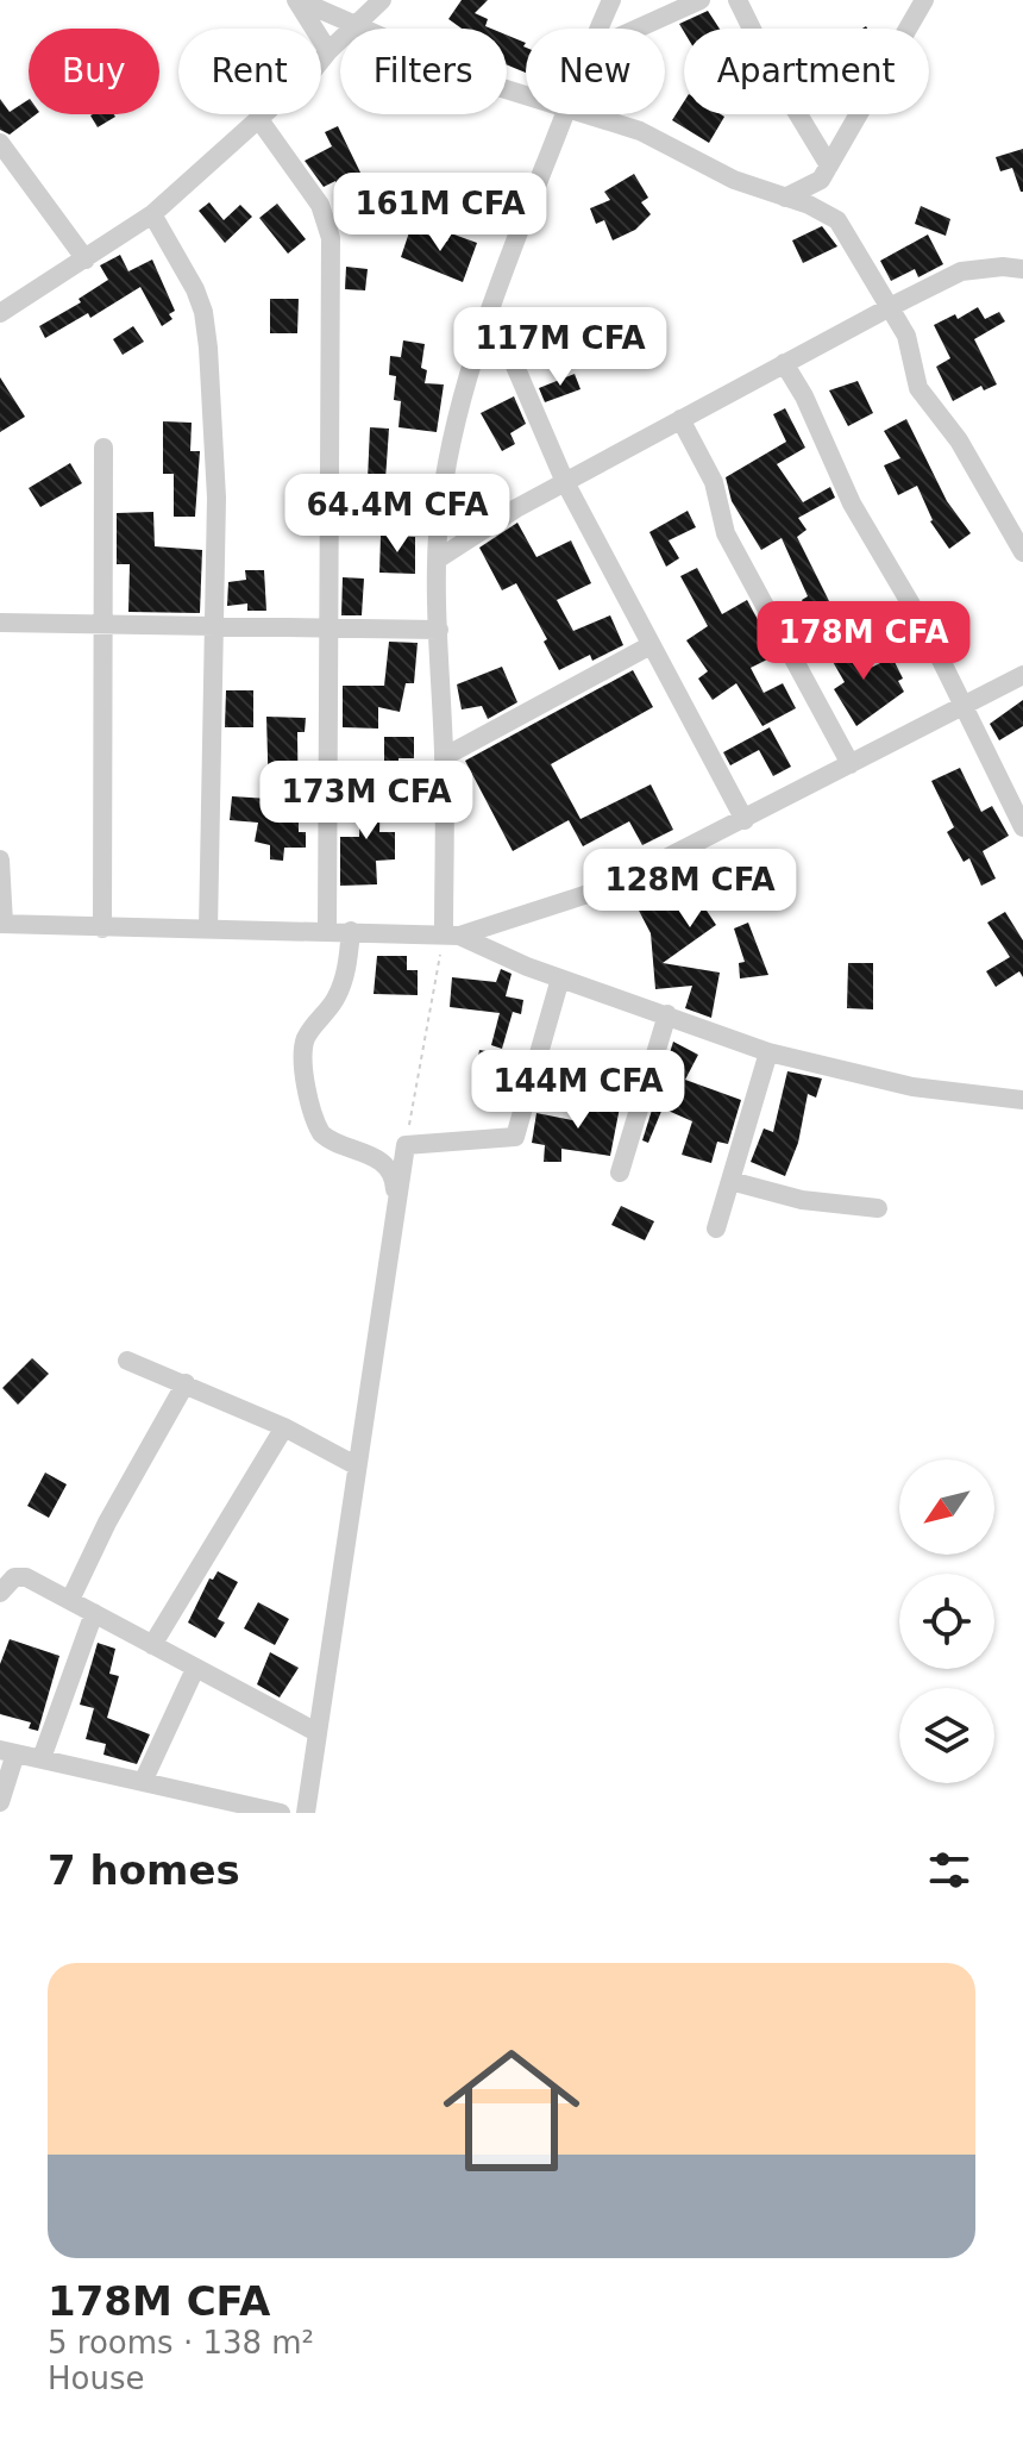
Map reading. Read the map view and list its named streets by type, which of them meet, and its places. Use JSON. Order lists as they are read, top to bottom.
{
  "north": "bottom left",
  "page": {
    "chip": [
      "Buy",
      "Rent",
      "Filters",
      "New",
      "Apartment"
    ],
    "price": [
      "161M CFA",
      "117M CFA",
      "64.4M CFA",
      "178M CFA",
      "173M CFA",
      "128M CFA",
      "144M CFA"
    ],
    "heading": "7 homes",
    "list": [
      {
        "name": "178M CFA",
        "note": "5 rooms · 138 m² · House"
      }
    ]
  }
}
